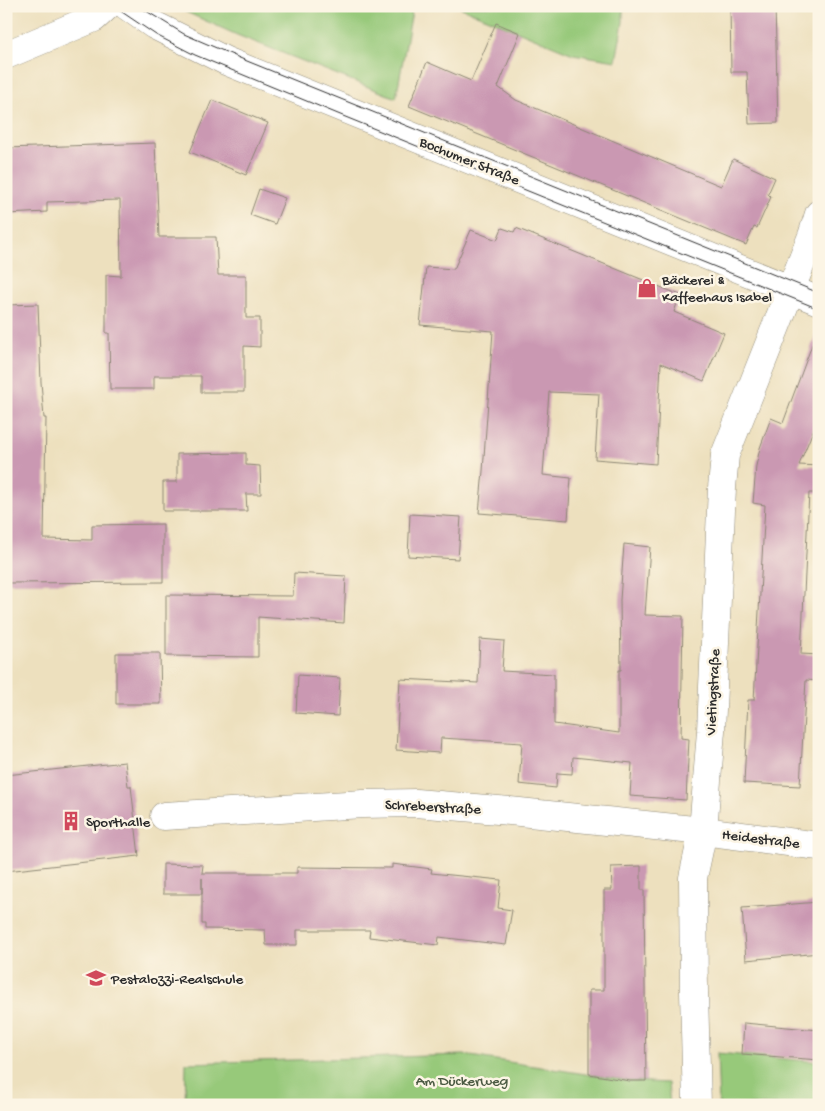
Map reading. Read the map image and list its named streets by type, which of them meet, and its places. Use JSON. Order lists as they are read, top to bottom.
{
  "streets": {
    "street": [
      "Bochumer Straße",
      "Vietingstraße",
      "Schreberstraße",
      "Heidestraße"
    ]
  },
  "crossings": [
    ["Bochumer Straße", "Vietingstraße"],
    ["Vietingstraße", "Schreberstraße"],
    ["Vietingstraße", "Heidestraße"],
    ["Schreberstraße", "Heidestraße"]
  ],
  "parks": ["Am Dückerweg"],
  "places": {
    "shop": ["Bäckerei & Kaffeehaus Isabel"],
    "building": ["Sporthalle"],
    "school or university": ["Pestalozzi-Realschule"]
  }
}
